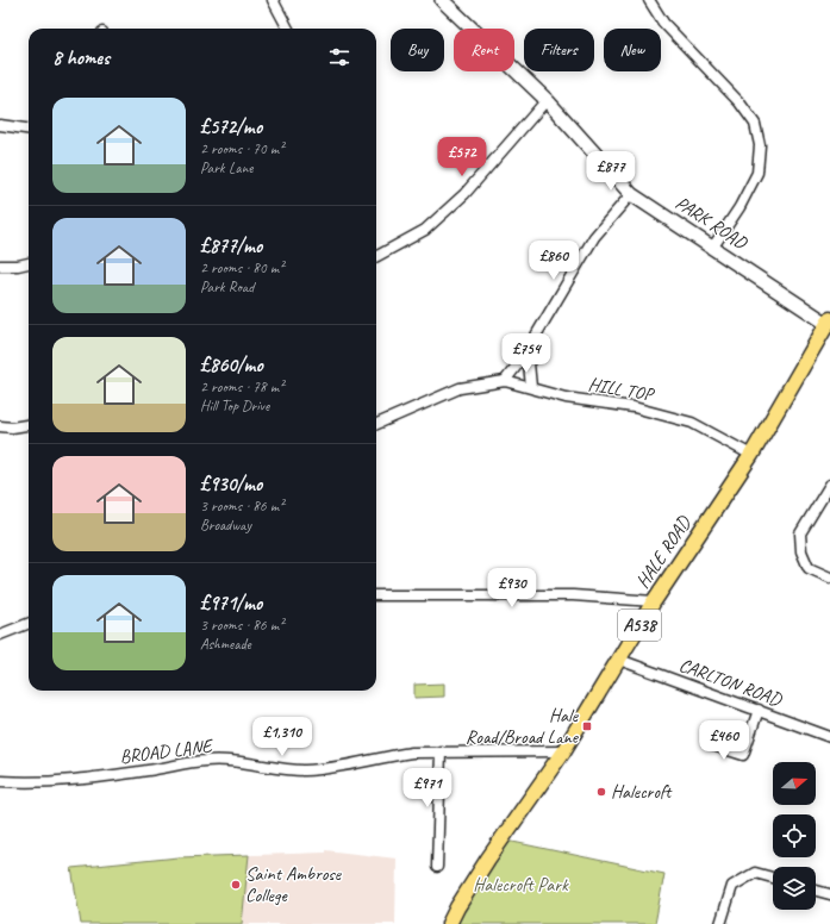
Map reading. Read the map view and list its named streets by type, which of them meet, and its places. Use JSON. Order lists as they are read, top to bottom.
{
  "streets": {
    "main road": ["PARK ROAD", "HALE ROAD", "A538"],
    "street": ["HILL TOP", "CARLTON ROAD", "BROAD LANE"]
  },
  "crossings": [
    ["PARK ROAD", "HALE ROAD"],
    ["HILL TOP", "HALE ROAD"],
    ["HALE ROAD", "CARLTON ROAD"],
    ["HALE ROAD", "BROAD LANE"]
  ],
  "parks": ["Halecroft Park"],
  "places": {
    "transit": ["Hale Road/Broad Lane"],
    "other": ["Halecroft", "Saint Ambrose College"]
  },
  "north": "right",
  "page": {
    "chip": [
      "Buy",
      "Rent",
      "Filters",
      "New"
    ],
    "heading": "8 homes",
    "list": [
      {
        "name": "£572/mo",
        "note": "2 rooms · 70 m² · Park Lane"
      },
      {
        "name": "£877/mo",
        "note": "2 rooms · 80 m² · Park Road"
      },
      {
        "name": "£860/mo",
        "note": "2 rooms · 78 m² · Hill Top Drive"
      },
      {
        "name": "£930/mo",
        "note": "3 rooms · 86 m² · Broadway"
      },
      {
        "name": "£971/mo",
        "note": "3 rooms · 86 m² · Ashmeade"
      }
    ],
    "price": [
      "£572",
      "£877",
      "£860",
      "£754",
      "£930",
      "£1,310",
      "£460",
      "£971"
    ]
  }
}
